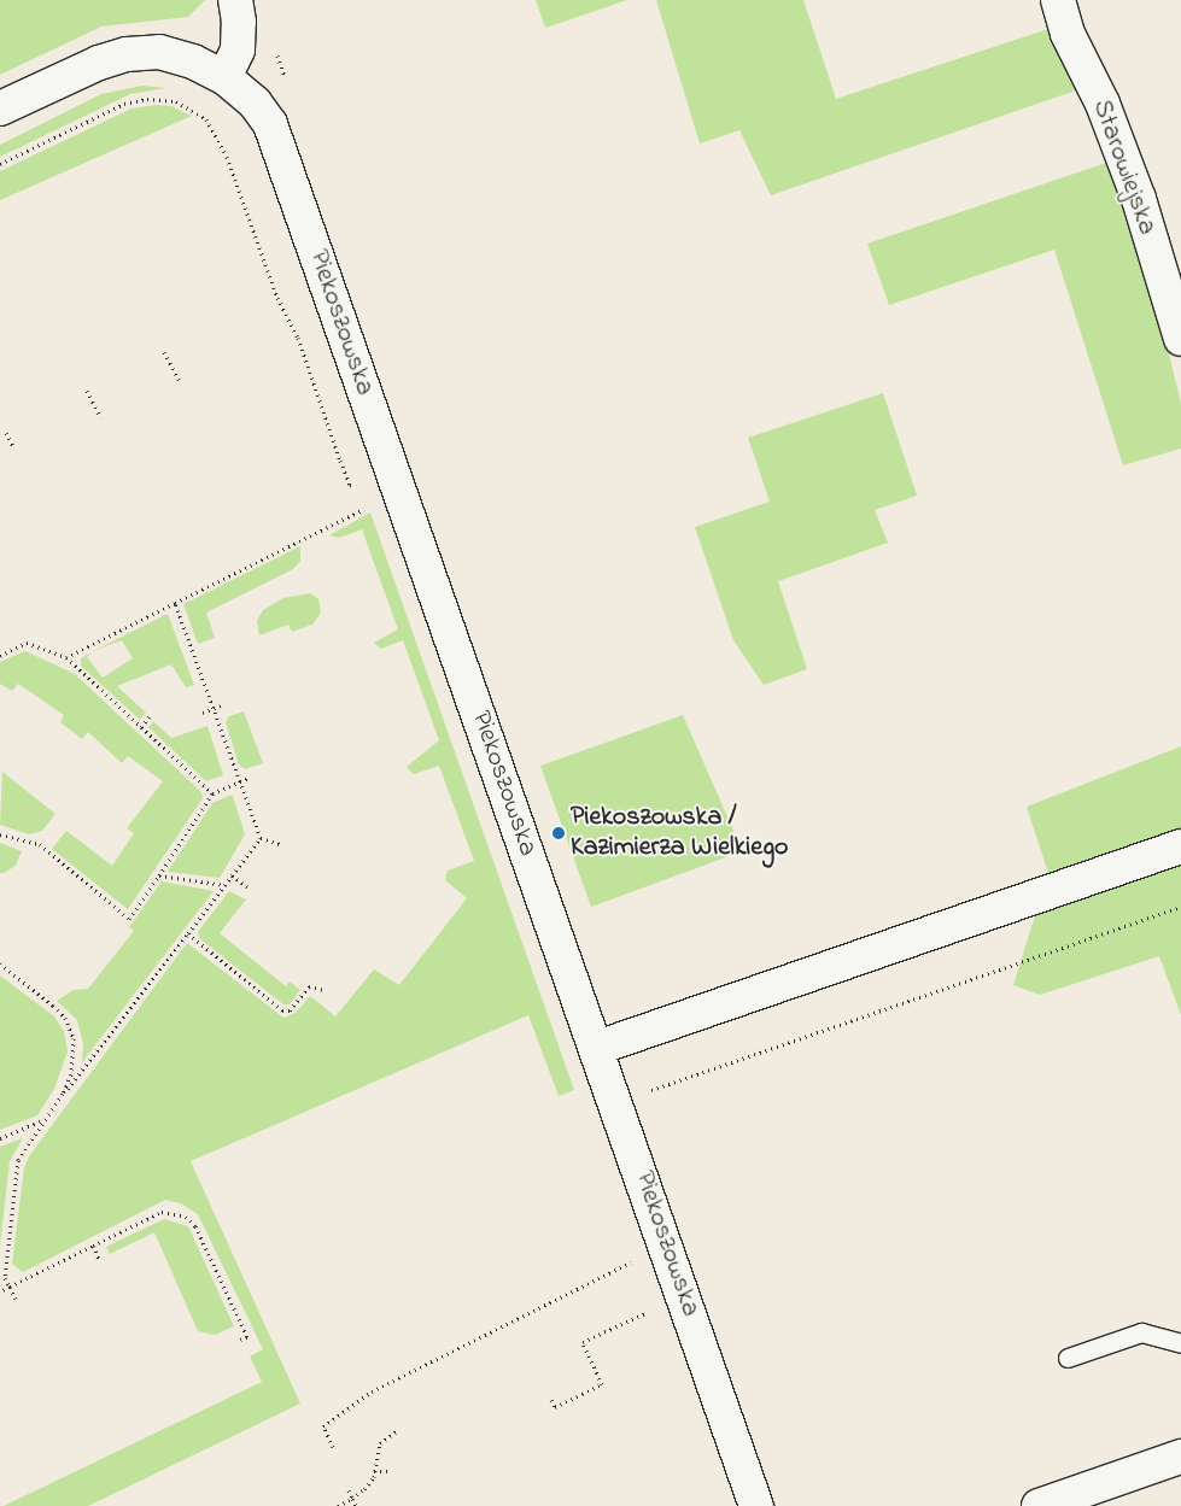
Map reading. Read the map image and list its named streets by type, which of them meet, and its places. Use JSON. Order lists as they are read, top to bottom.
{
  "streets": {
    "street": ["Starowiejska", "Piekoszowska"]
  },
  "places": ["Piekoszowska / Kazimierza Wielkiego"]
}
